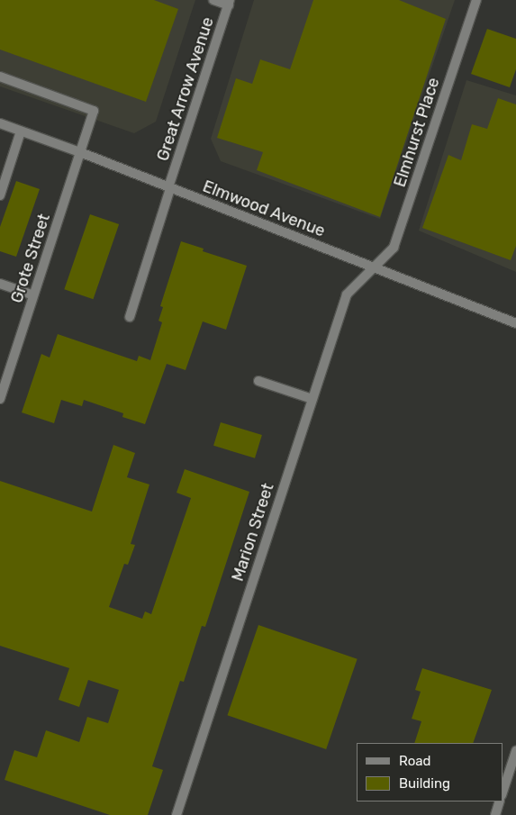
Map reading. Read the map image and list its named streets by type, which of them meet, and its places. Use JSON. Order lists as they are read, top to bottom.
{
  "streets": {
    "street": [
      "Great Arrow Avenue",
      "Elmhurst Place",
      "Elmwood Avenue",
      "Grote Street",
      "Marion Street"
    ]
  },
  "crossings": [
    ["Great Arrow Avenue", "Elmwood Avenue"],
    ["Elmhurst Place", "Elmwood Avenue"],
    ["Elmhurst Place", "Marion Street"],
    ["Elmwood Avenue", "Grote Street"],
    ["Elmwood Avenue", "Marion Street"]
  ],
  "legend": ["Road", "Building"]
}
